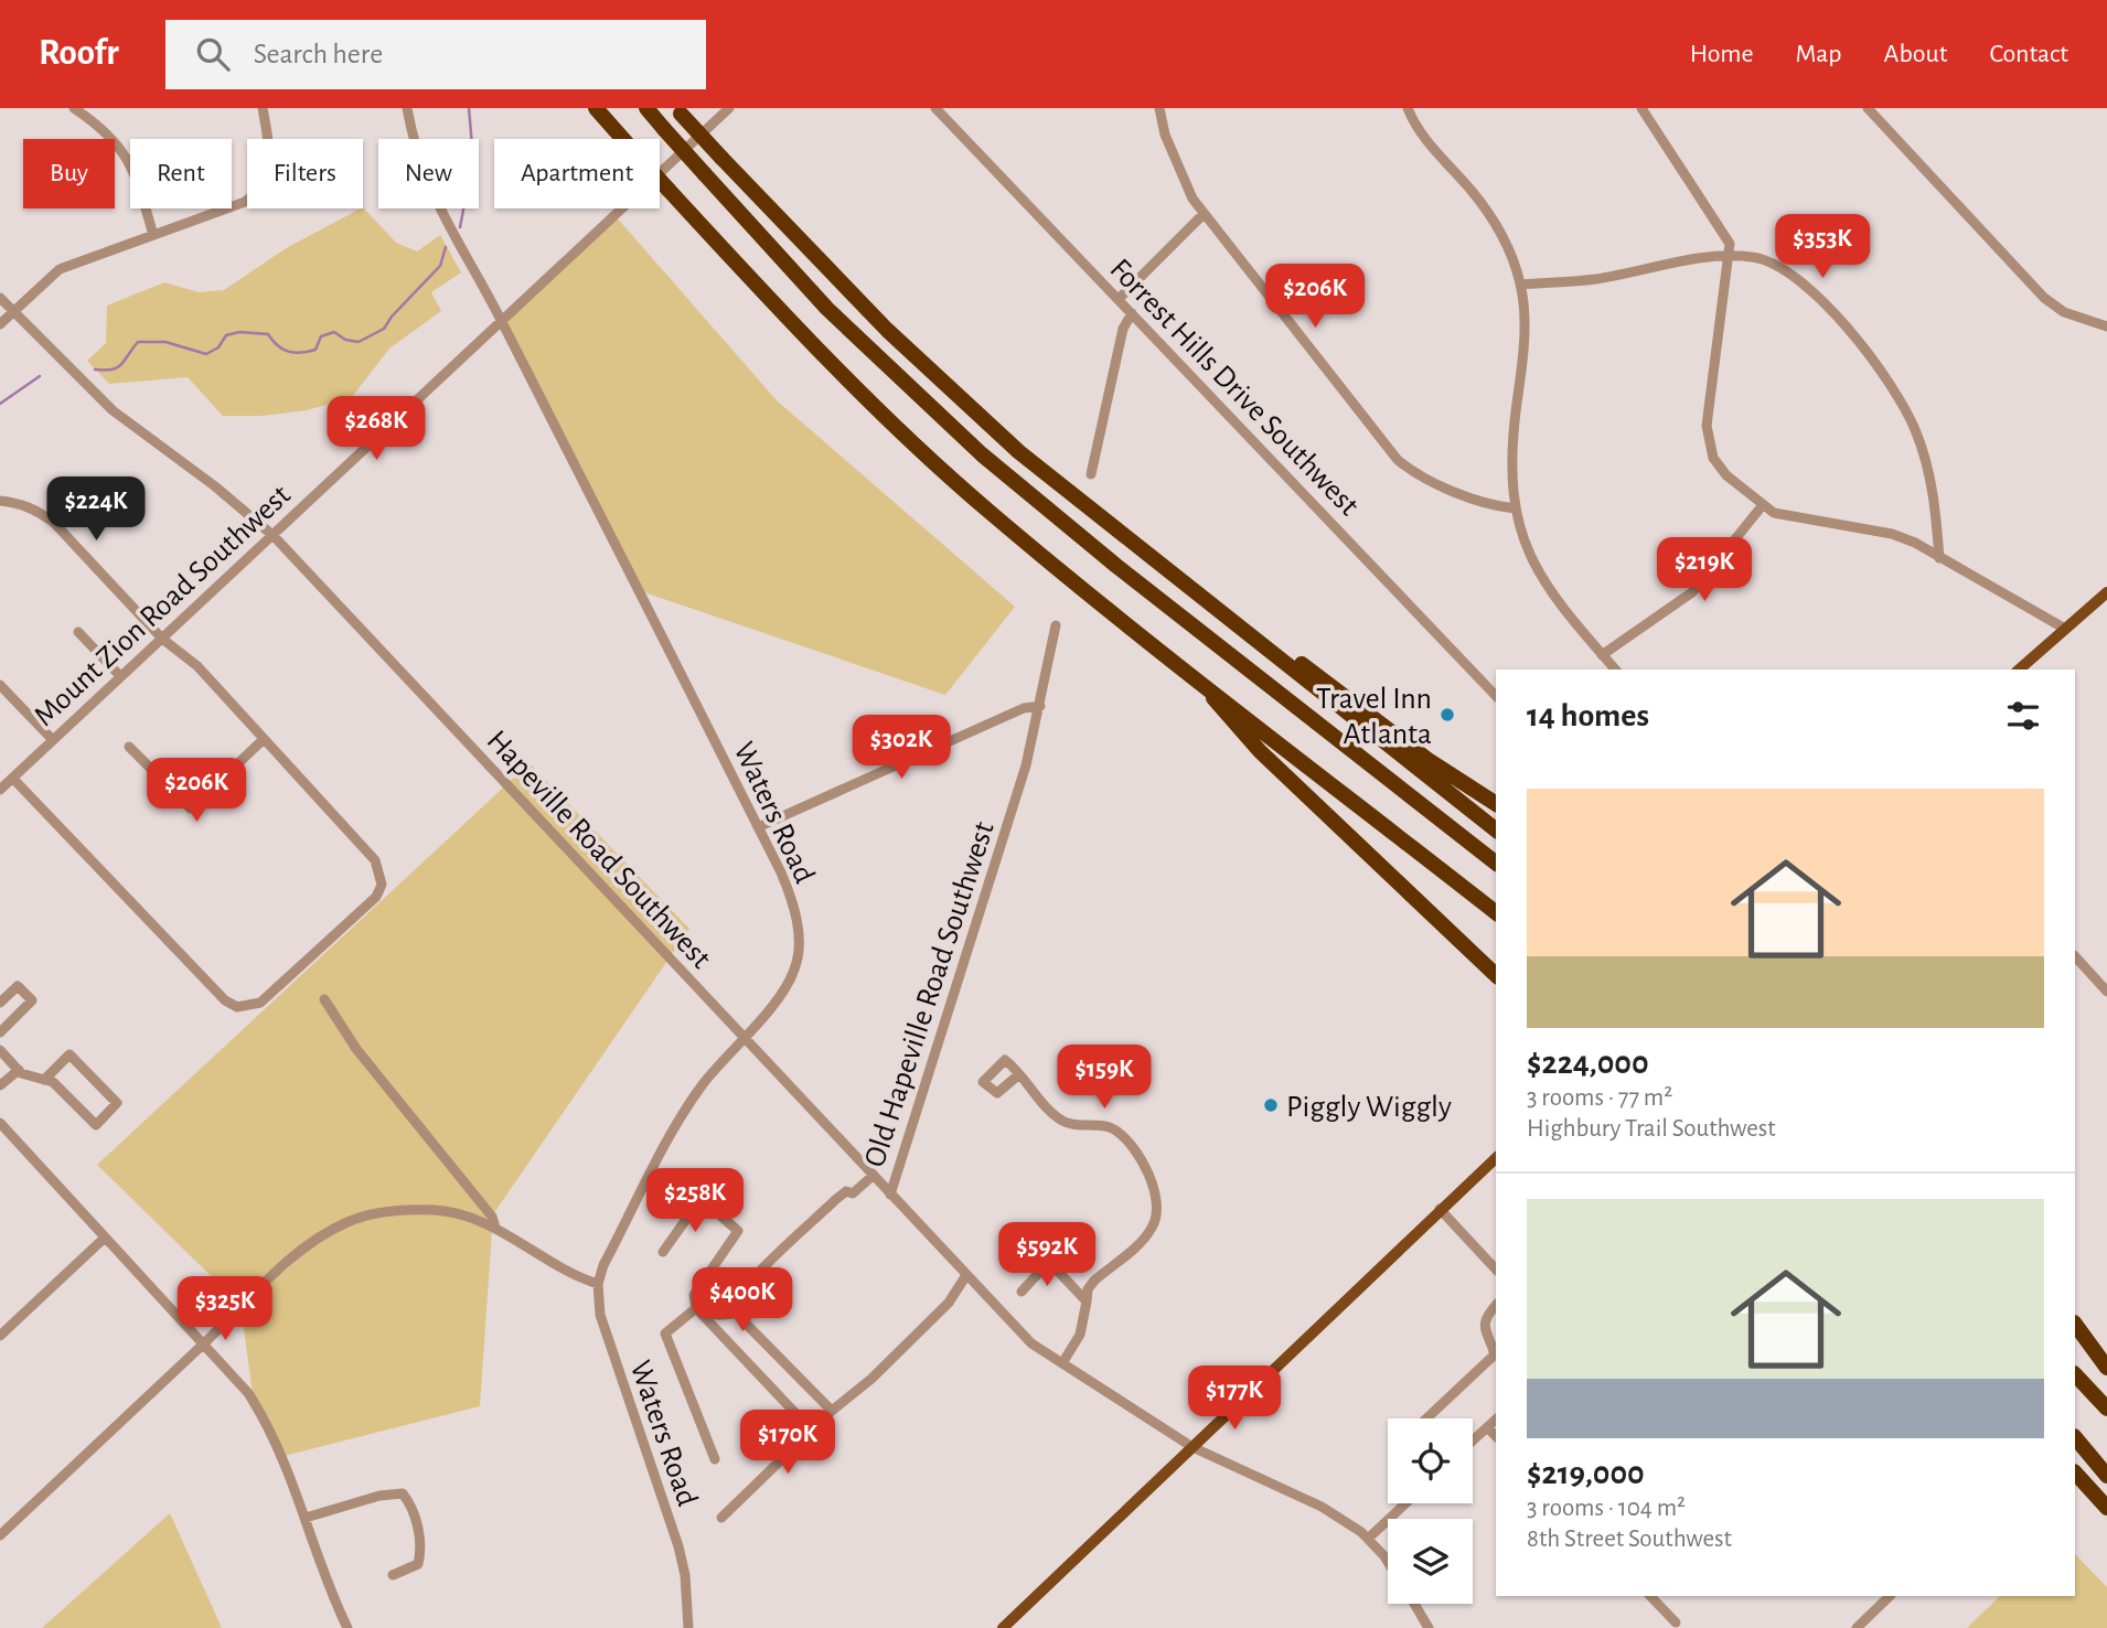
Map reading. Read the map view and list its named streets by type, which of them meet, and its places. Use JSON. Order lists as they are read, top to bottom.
{
  "streets": {
    "street": [
      "Forrest Hills Drive Southwest",
      "Mount Zion Road Southwest",
      "Waters Road",
      "Hapeville Road Southwest",
      "Old Hapeville Road Southwest"
    ]
  },
  "crossings": [
    ["Mount Zion Road Southwest", "Waters Road"],
    ["Mount Zion Road Southwest", "Hapeville Road Southwest"],
    ["Waters Road", "Hapeville Road Southwest"],
    ["Hapeville Road Southwest", "Old Hapeville Road Southwest"]
  ],
  "places": ["Travel Inn Atlanta", "Piggly Wiggly"],
  "page": {
    "header": "Roofr",
    "search": "Search here",
    "nav": [
      "Home",
      "Map",
      "About",
      "Contact"
    ],
    "chip": [
      "Buy",
      "Rent",
      "Filters",
      "New",
      "Apartment"
    ],
    "price": [
      "$353K",
      "$206K",
      "$268K",
      "$224K",
      "$219K",
      "$302K",
      "$206K",
      "$159K",
      "$258K",
      "$592K",
      "$400K",
      "$325K",
      "$177K",
      "$170K"
    ],
    "heading": "14 homes",
    "list": [
      {
        "name": "$224,000",
        "note": "3 rooms · 77 m² · Highbury Trail Southwest"
      },
      {
        "name": "$219,000",
        "note": "3 rooms · 104 m² · 8th Street Southwest"
      }
    ]
  }
}
